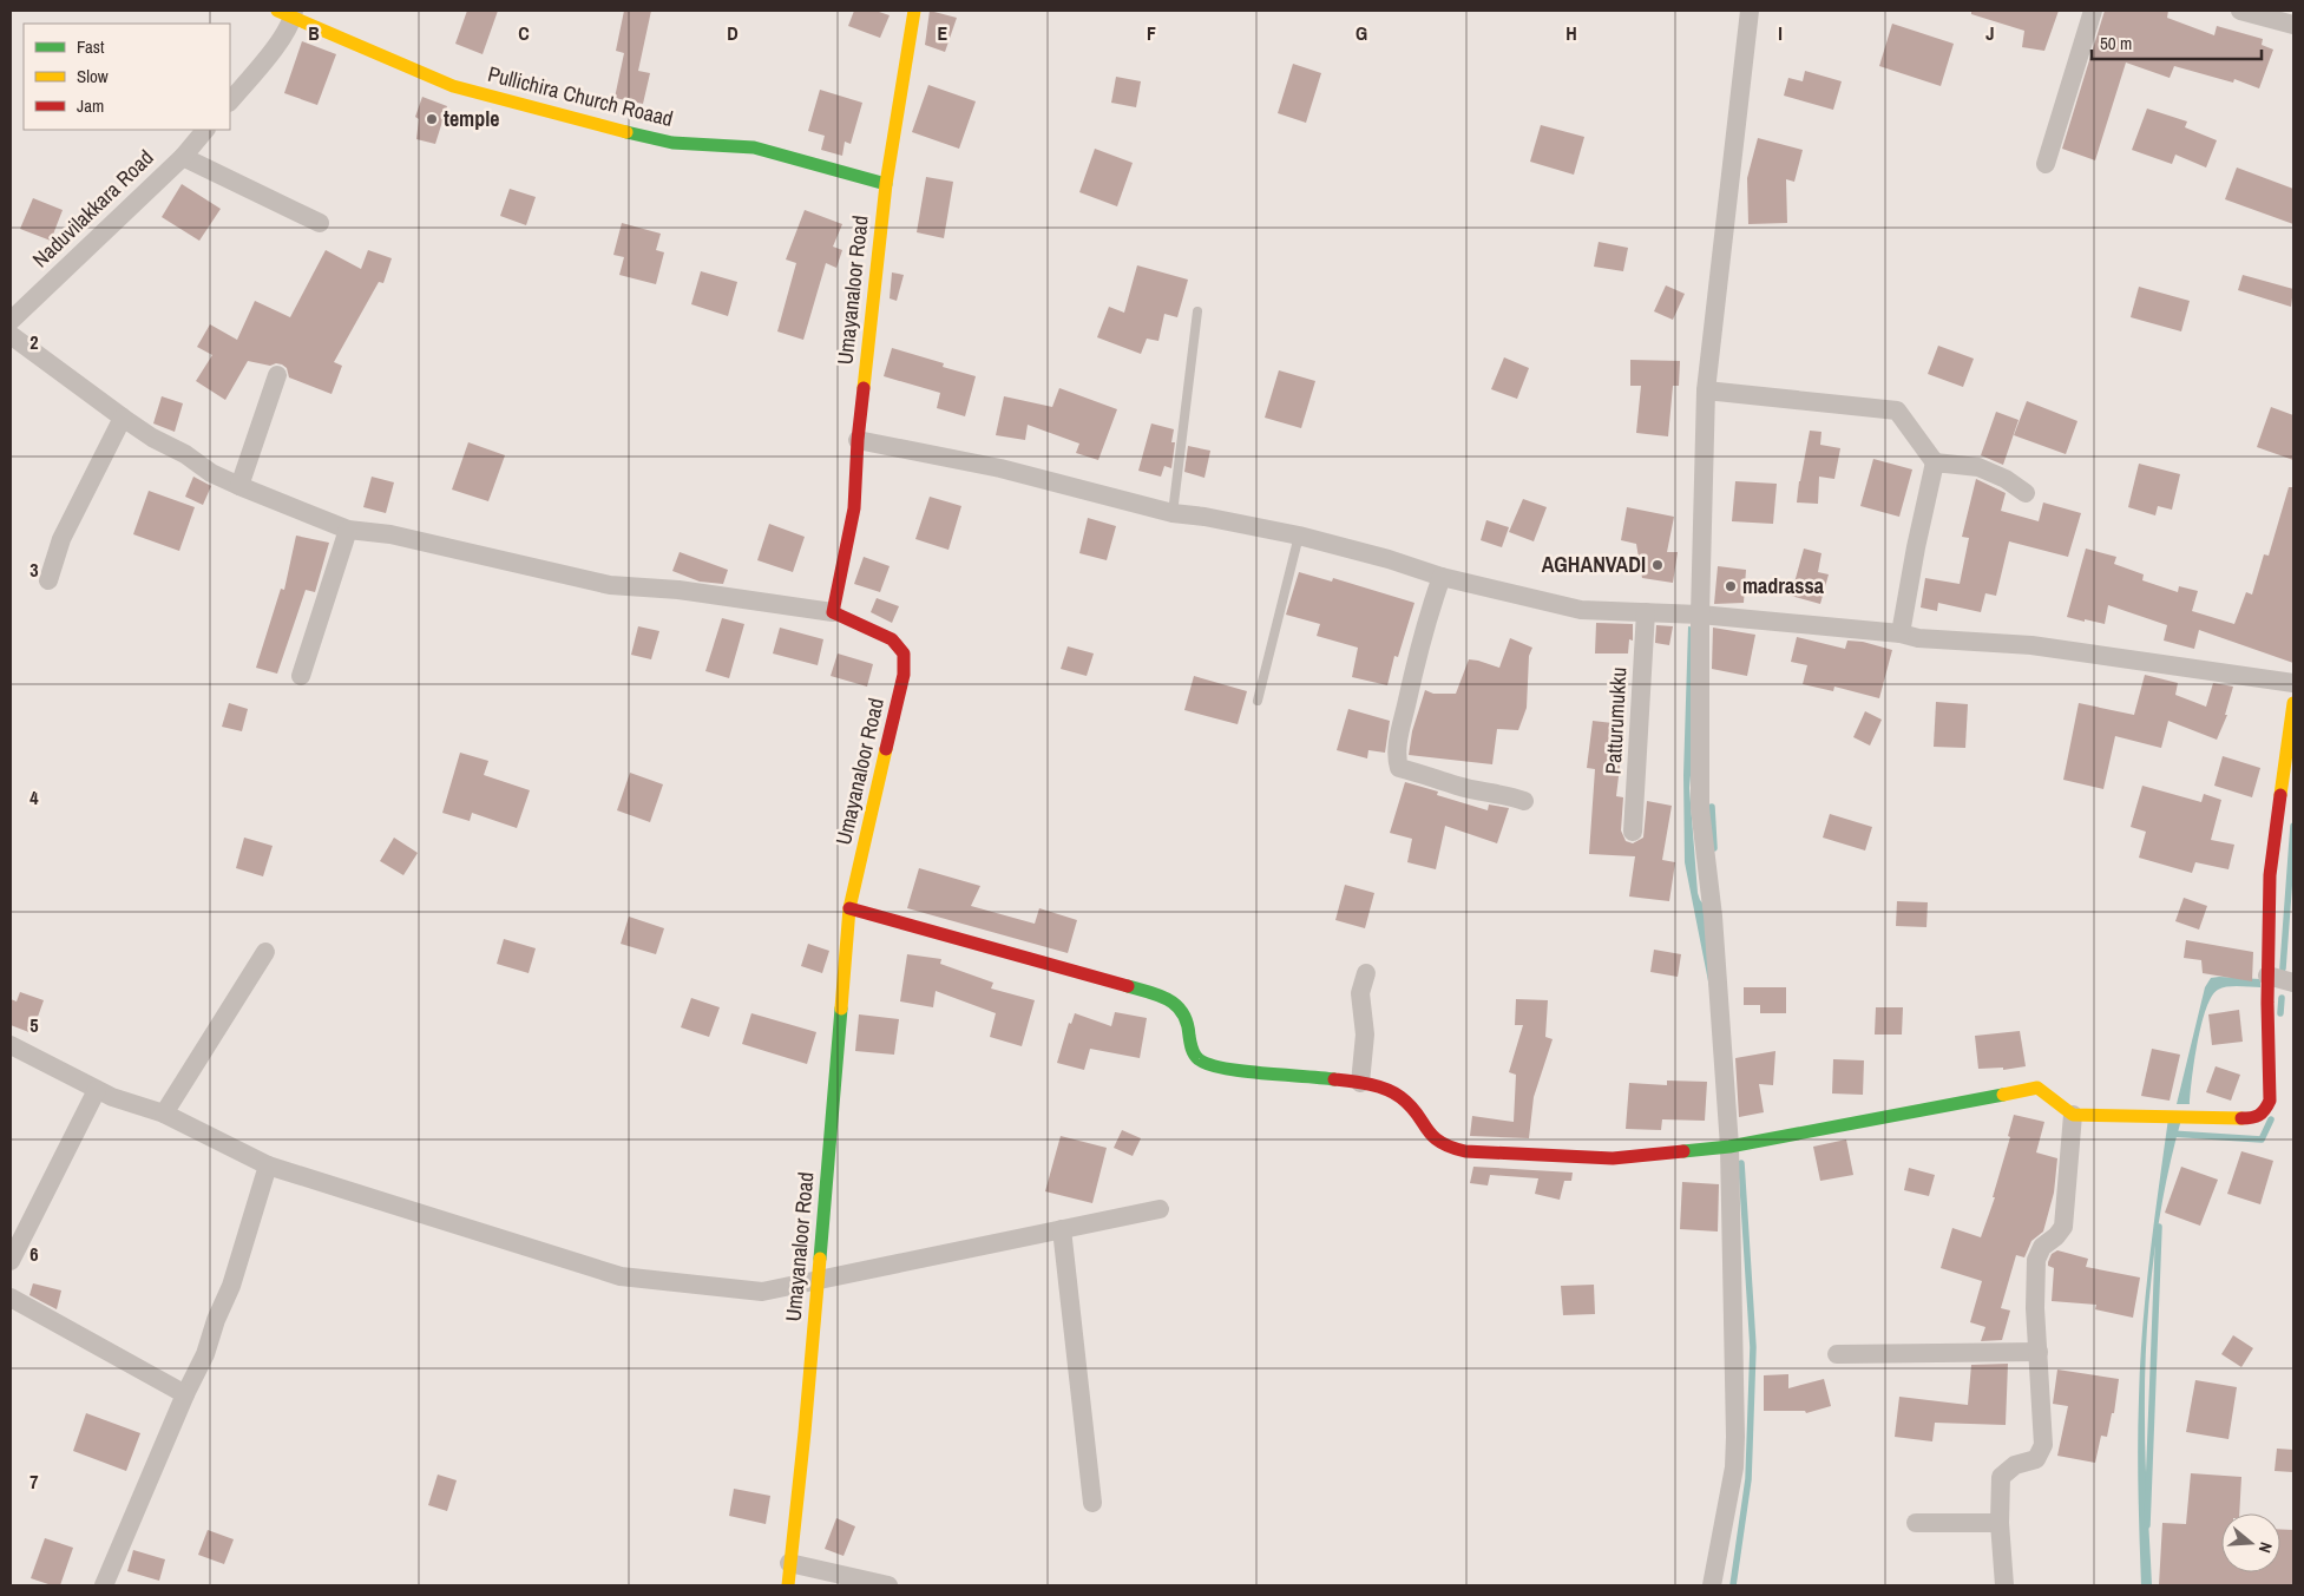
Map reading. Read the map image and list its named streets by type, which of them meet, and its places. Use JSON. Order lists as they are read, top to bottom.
{
  "streets": {
    "main road": ["Pullichira Church Roaad", "Umayanaloor Road"],
    "street": ["Naduvilakkara Road", "Patturumukku"]
  },
  "crossings": [
    ["Pullichira Church Roaad", "Umayanaloor Road"]
  ],
  "places": ["temple", "AGHANVADI", "madrassa"],
  "legend": ["Fast", "Slow", "Jam"],
  "scale_bar": "50 m",
  "north": "right",
  "grid": {
    "columns": [
      "B",
      "C",
      "D",
      "E",
      "F",
      "G",
      "H",
      "I",
      "J"
    ],
    "rows": [
      "2",
      "3",
      "4",
      "5",
      "6",
      "7"
    ]
  }
}
